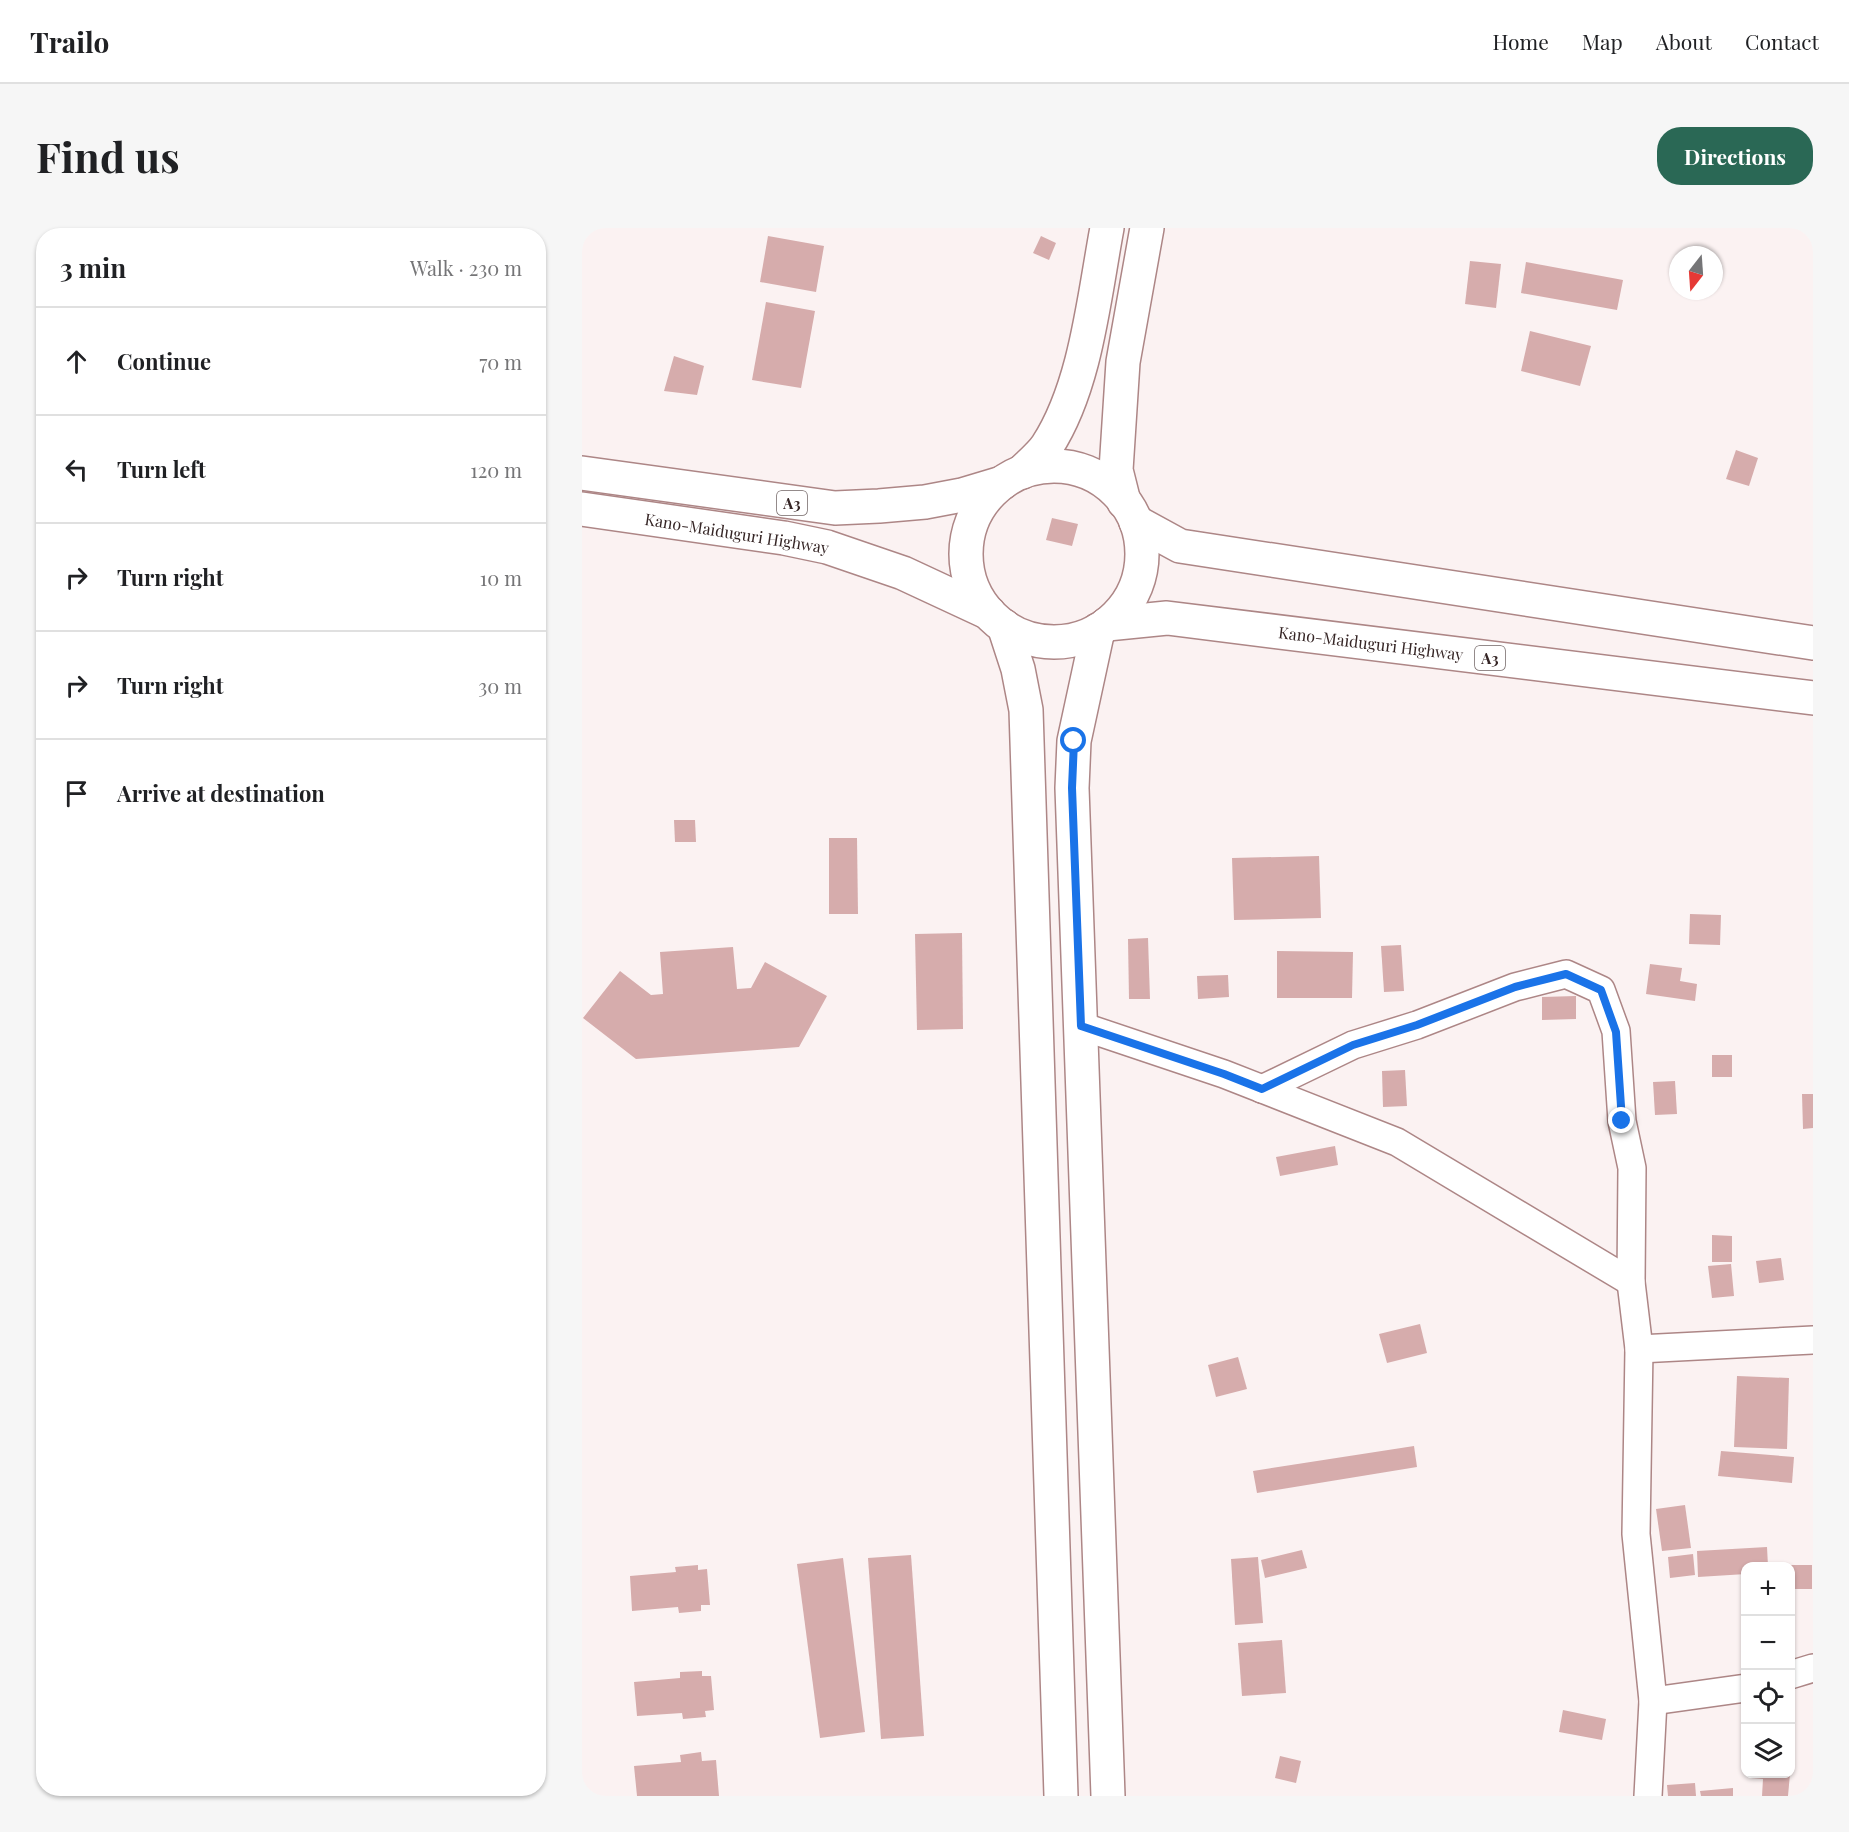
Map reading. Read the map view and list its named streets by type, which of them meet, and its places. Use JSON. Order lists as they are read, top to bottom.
{
  "streets": {
    "main road": ["A3", "Kano-Maiduguri Highway"]
  },
  "crossings": [
    ["A3", "Kano-Maiduguri Highway"]
  ],
  "north": "bottom",
  "page": {
    "header": "Trailo",
    "nav": [
      "Home",
      "Map",
      "About",
      "Contact"
    ],
    "buttons": "Directions",
    "title": "Find us",
    "heading": ["3 min", "Walk · 230 m"],
    "list": [
      ["Continue", "70 m"],
      ["Turn left", "120 m"],
      ["Turn right", "10 m"],
      ["Turn right", "30 m"],
      "Arrive at destination"
    ],
    "map_buttons": ["+", "−"]
  }
}
